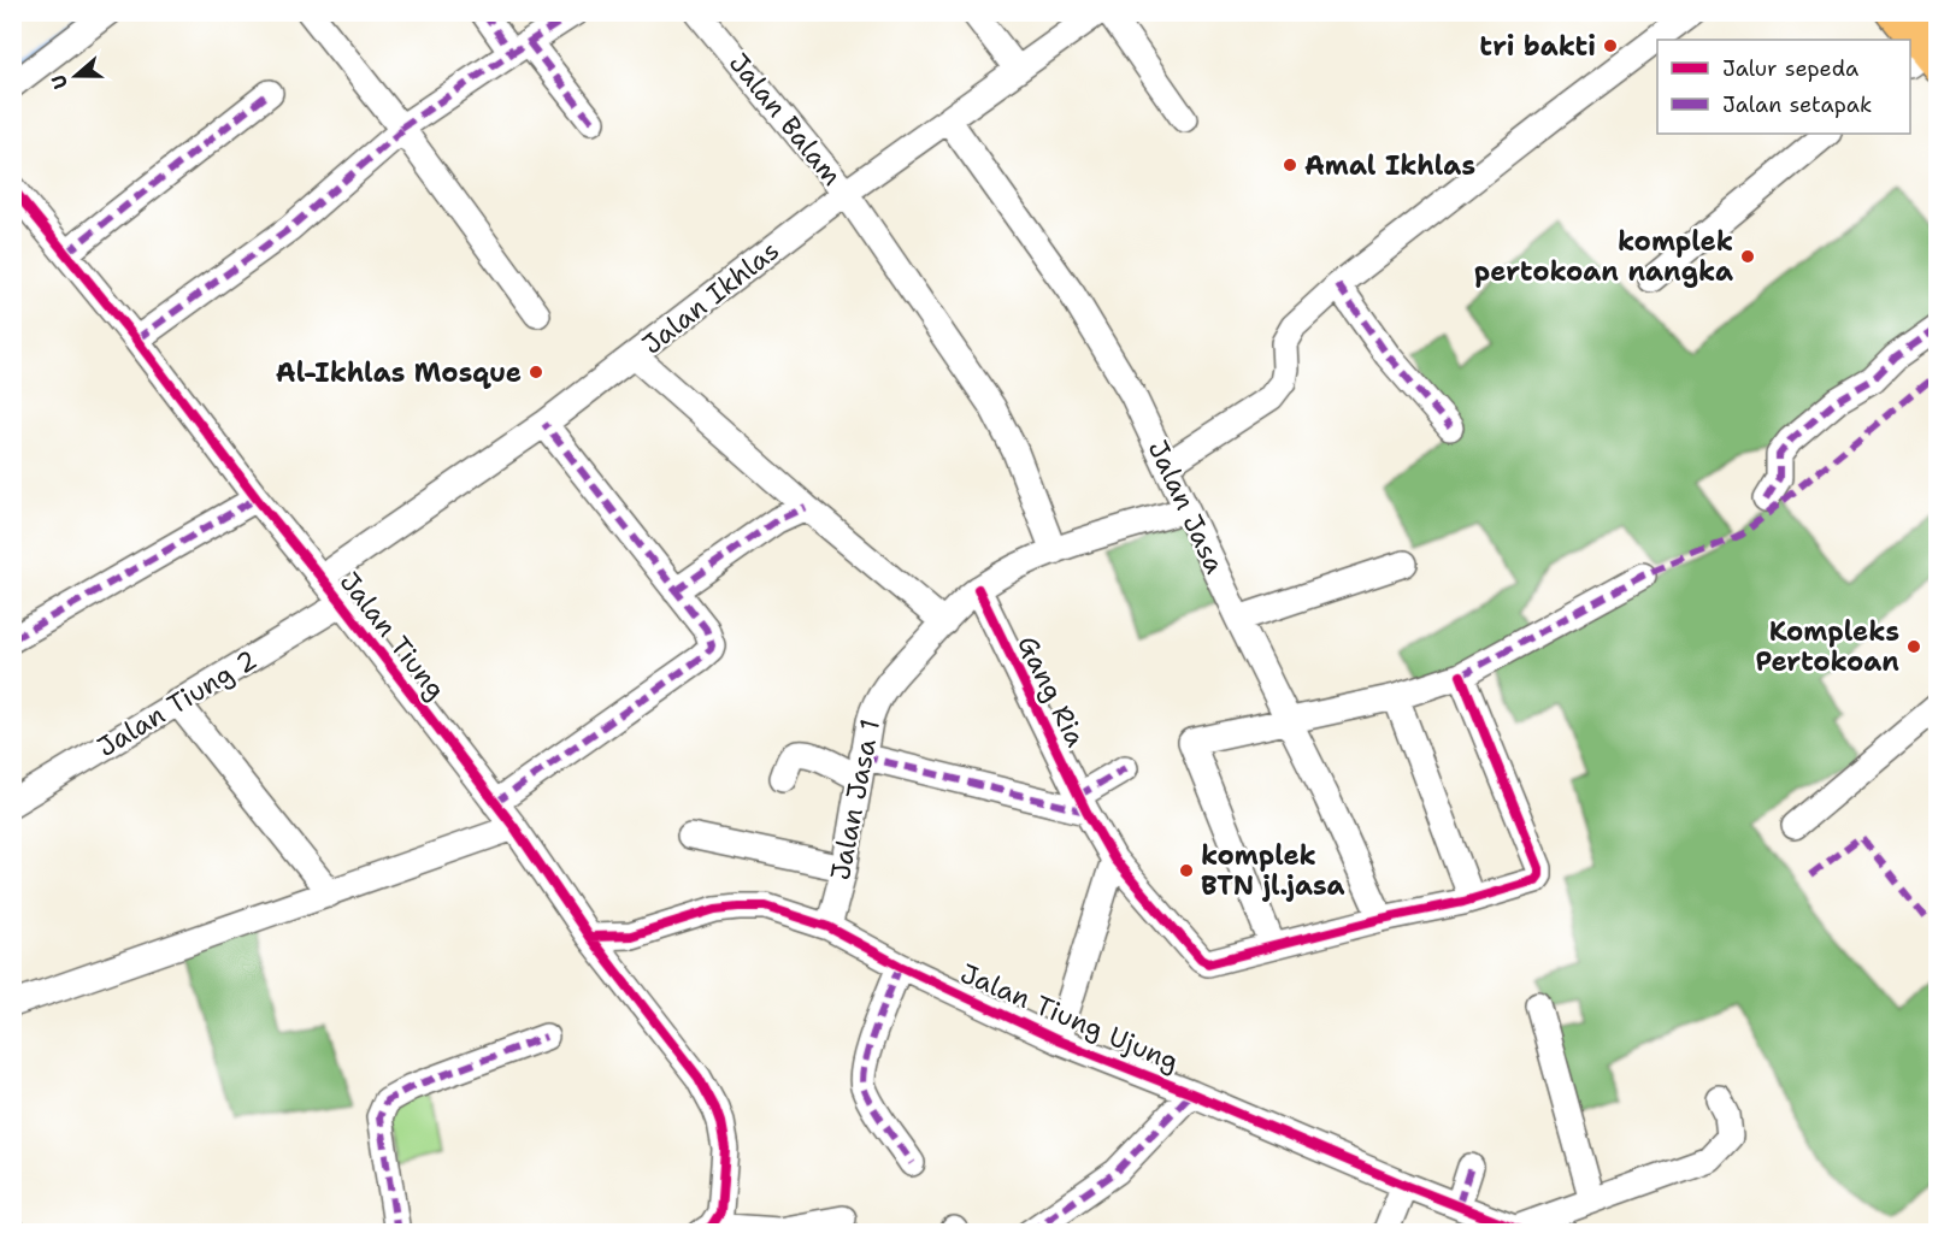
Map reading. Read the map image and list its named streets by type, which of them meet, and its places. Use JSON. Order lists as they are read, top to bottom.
{
  "streets": {
    "street": [
      "Jalan Balam",
      "Jalan Ikhlas",
      "Jalan Jasa",
      "Jalan Tiung",
      "Gang Ria",
      "Jalan Tiung 2",
      "Jalan Jasa 1",
      "Jalan Tiung Ujung"
    ]
  },
  "crossings": [
    ["Jalan Balam", "Jalan Ikhlas"],
    ["Jalan Balam", "Jalan Jasa 1"],
    ["Jalan Ikhlas", "Jalan Jasa"],
    ["Jalan Ikhlas", "Jalan Tiung"],
    ["Jalan Jasa", "Jalan Jasa 1"],
    ["Jalan Tiung", "Jalan Tiung 2"],
    ["Jalan Tiung", "Jalan Tiung Ujung"],
    ["Gang Ria", "Jalan Jasa 1"],
    ["Jalan Jasa 1", "Jalan Tiung Ujung"]
  ],
  "places": [
    "tri bakti",
    "Amal Ikhlas",
    "komplek pertokoan nangka",
    "Al-Ikhlas Mosque",
    "Kompleks Pertokoan",
    "komplek BTN jl.jasa"
  ],
  "legend": ["Jalur sepeda", "Jalan setapak"],
  "north": "left"
}
